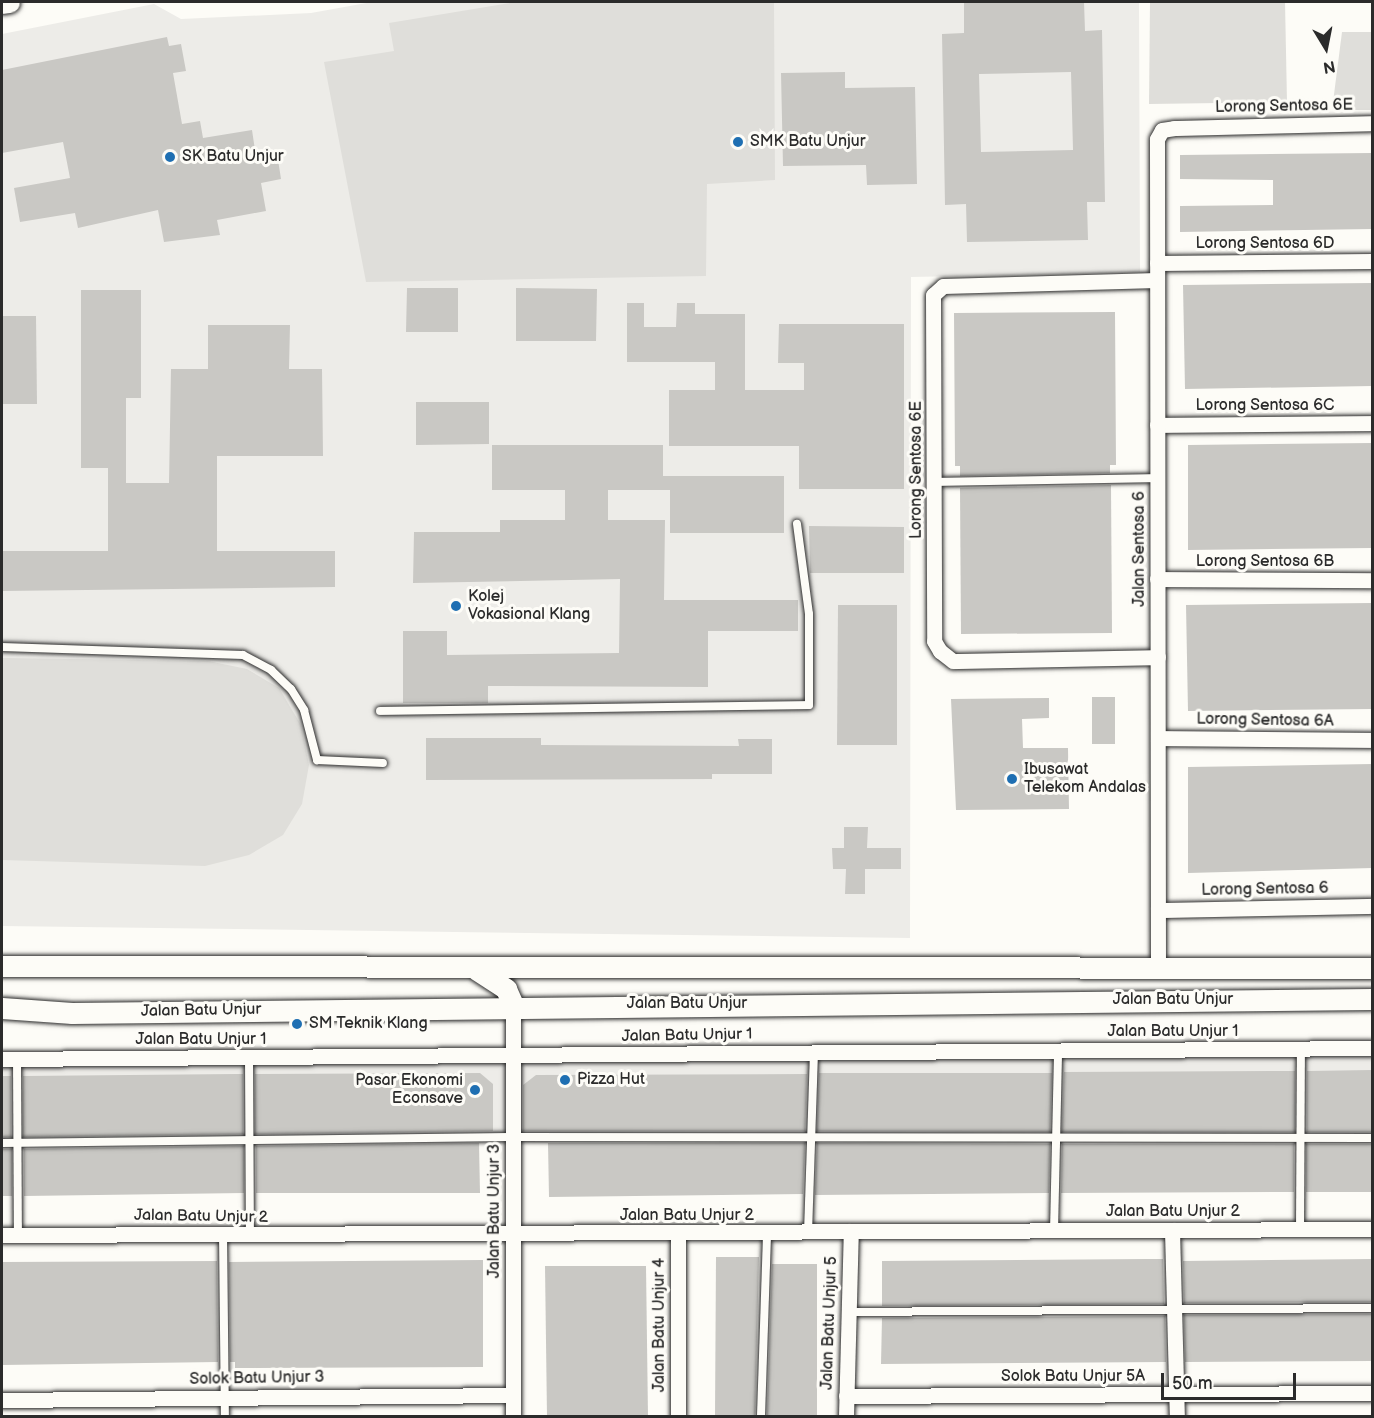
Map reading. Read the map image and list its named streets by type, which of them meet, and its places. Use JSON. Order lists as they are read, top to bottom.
{
  "streets": {
    "main road": ["Jalan Batu Unjur"],
    "street": [
      "Lorong Sentosa 6E",
      "Lorong Sentosa 6D",
      "Lorong Sentosa 6C",
      "Jalan Sentosa 6",
      "Lorong Sentosa 6B",
      "Lorong Sentosa 6A",
      "Lorong Sentosa 6",
      "Jalan Batu Unjur 1",
      "Jalan Batu Unjur 3",
      "Jalan Batu Unjur 2",
      "Jalan Batu Unjur 5",
      "Jalan Batu Unjur 4",
      "Solok Batu Unjur 5A",
      "Solok Batu Unjur 3"
    ]
  },
  "crossings": [
    ["Lorong Sentosa 6E", "Jalan Sentosa 6"],
    ["Lorong Sentosa 6D", "Jalan Sentosa 6"],
    ["Lorong Sentosa 6C", "Jalan Sentosa 6"],
    ["Jalan Sentosa 6", "Lorong Sentosa 6B"],
    ["Jalan Sentosa 6", "Lorong Sentosa 6A"],
    ["Jalan Sentosa 6", "Lorong Sentosa 6"],
    ["Jalan Sentosa 6", "Jalan Batu Unjur"],
    ["Jalan Batu Unjur", "Jalan Batu Unjur 3"],
    ["Jalan Batu Unjur 1", "Jalan Batu Unjur 3"],
    ["Jalan Batu Unjur 3", "Jalan Batu Unjur 2"],
    ["Jalan Batu Unjur 3", "Solok Batu Unjur 3"],
    ["Jalan Batu Unjur 2", "Jalan Batu Unjur 5"],
    ["Jalan Batu Unjur 2", "Jalan Batu Unjur 4"],
    ["Jalan Batu Unjur 5", "Solok Batu Unjur 5A"]
  ],
  "places": [
    "SMK Batu Unjur",
    "SK Batu Unjur",
    "Kolej Vokasional Klang",
    "Ibusawat Telekom Andalas",
    "SM Teknik Klang",
    "Pizza Hut",
    "Pasar Ekonomi Econsave"
  ],
  "scale_bar": "50 m",
  "north": "bottom"
}
